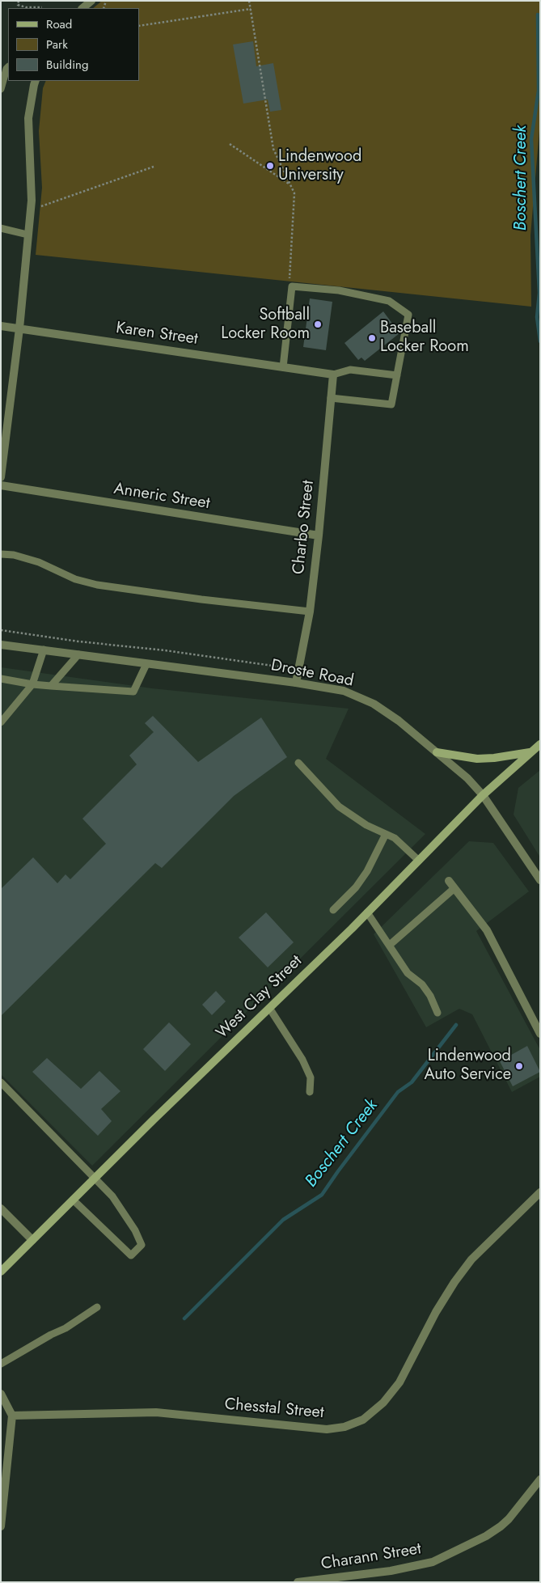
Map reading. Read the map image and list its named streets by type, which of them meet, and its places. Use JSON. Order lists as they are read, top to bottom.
{
  "streets": {
    "main road": ["West Clay Street"],
    "street": [
      "Karen Street",
      "Anneric Street",
      "Charbo Street",
      "Droste Road",
      "Chesstal Street",
      "Charann Street"
    ]
  },
  "crossings": [
    ["Karen Street", "Charbo Street"],
    ["Anneric Street", "Charbo Street"],
    ["Charbo Street", "Droste Road"],
    ["Droste Road", "West Clay Street"]
  ],
  "water": ["Boschert Creek"],
  "places": [
    "Lindenwood University",
    "Softball Locker Room",
    "Baseball Locker Room",
    "Lindenwood Auto Service"
  ],
  "legend": ["Road", "Park", "Building"]
}
